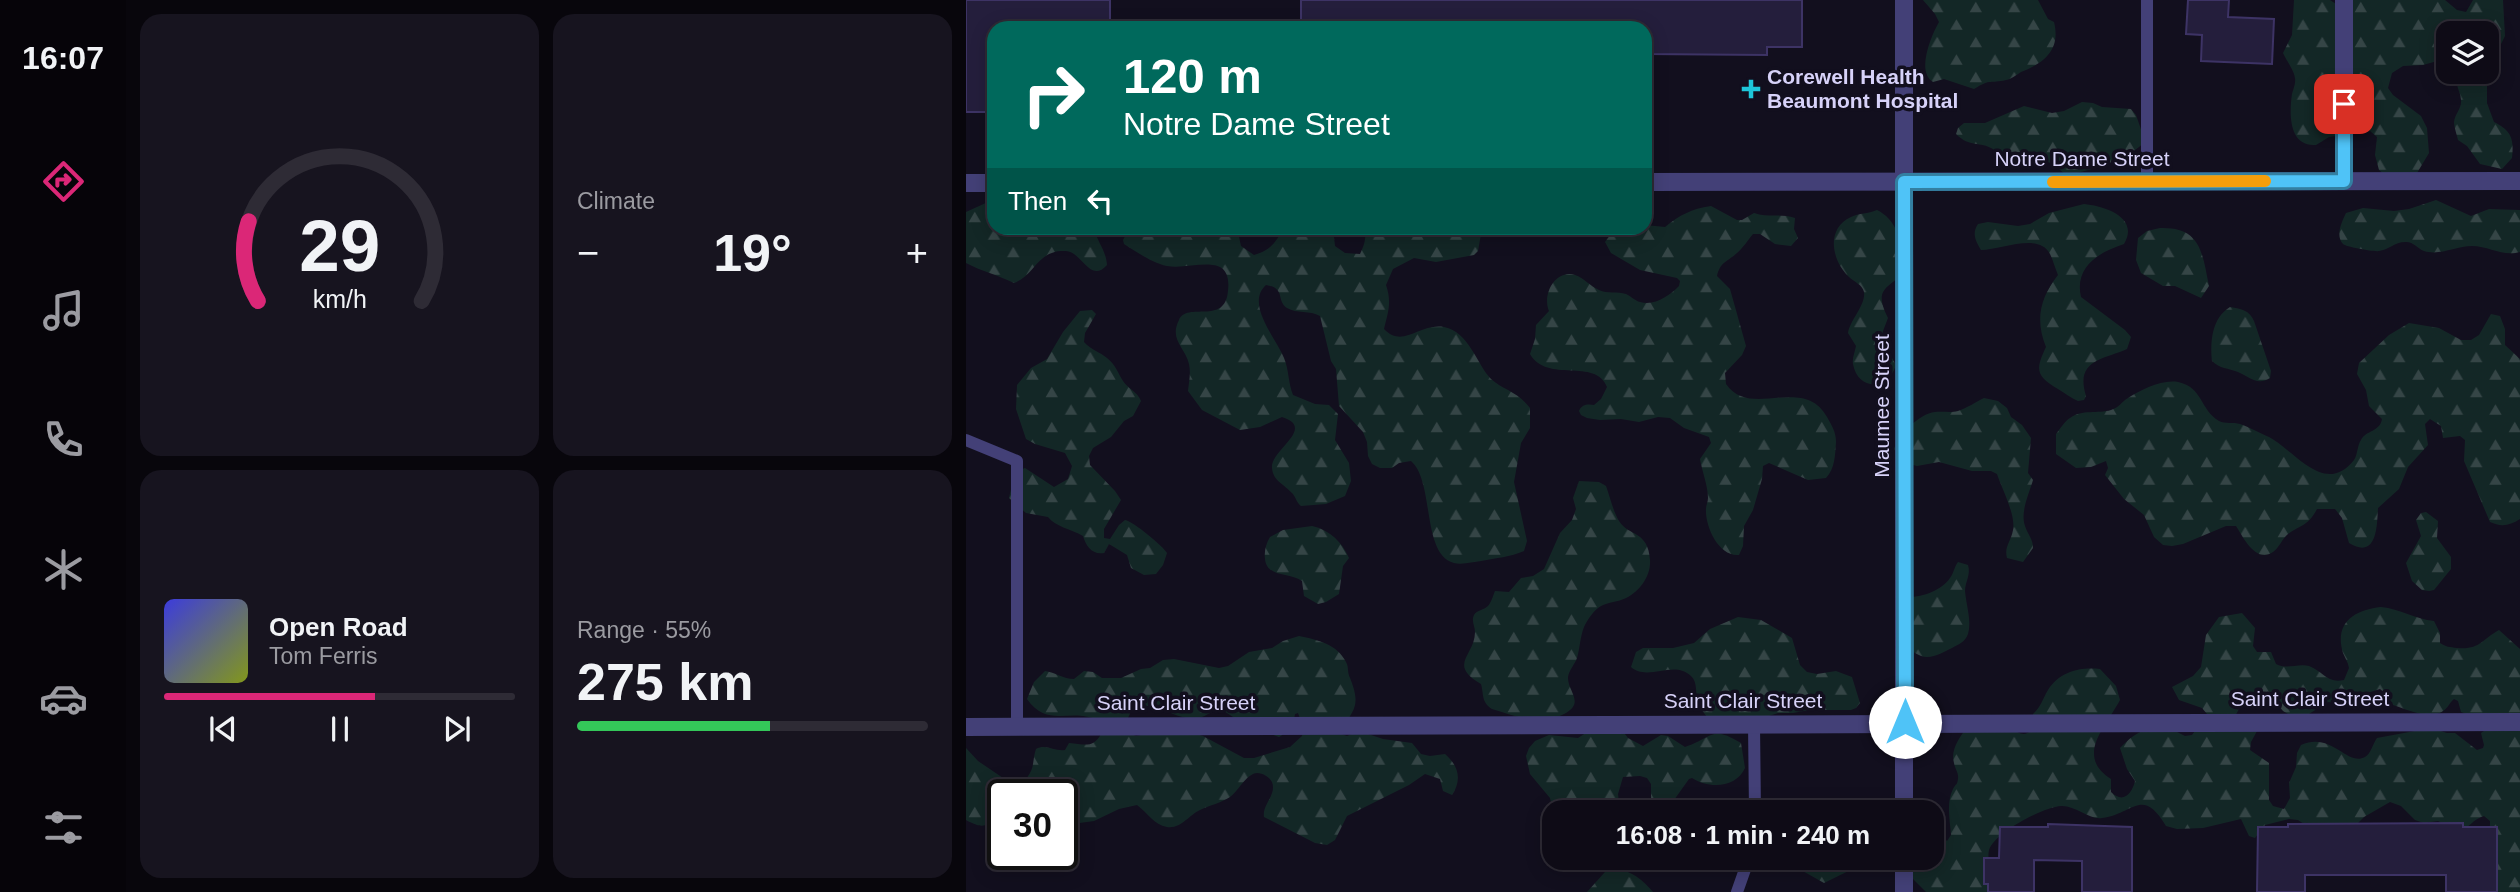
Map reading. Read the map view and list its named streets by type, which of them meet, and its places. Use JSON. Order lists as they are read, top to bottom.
{
  "streets": {
    "street": ["Notre Dame Street", "Maumee Street", "Saint Clair Street"]
  },
  "crossings": [
    ["Notre Dame Street", "Maumee Street"],
    ["Maumee Street", "Saint Clair Street"]
  ],
  "places": {
    "health": ["Corewell Health Beaumont Hospital"]
  },
  "page": {
    "tabs": "16:07",
    "tile": [
      "Climate",
      ["Range · 55%", "275 km"]
    ],
    "turn": ["120 m", "Notre Dame Street"],
    "then": "Then",
    "heat": ["−", "19°", "+"],
    "song": ["Open Road", "Tom Ferris"],
    "limit": "30",
    "trip": "16:08 · 1 min · 240 m",
    "gauge": ["29", "km/h"]
  }
}
